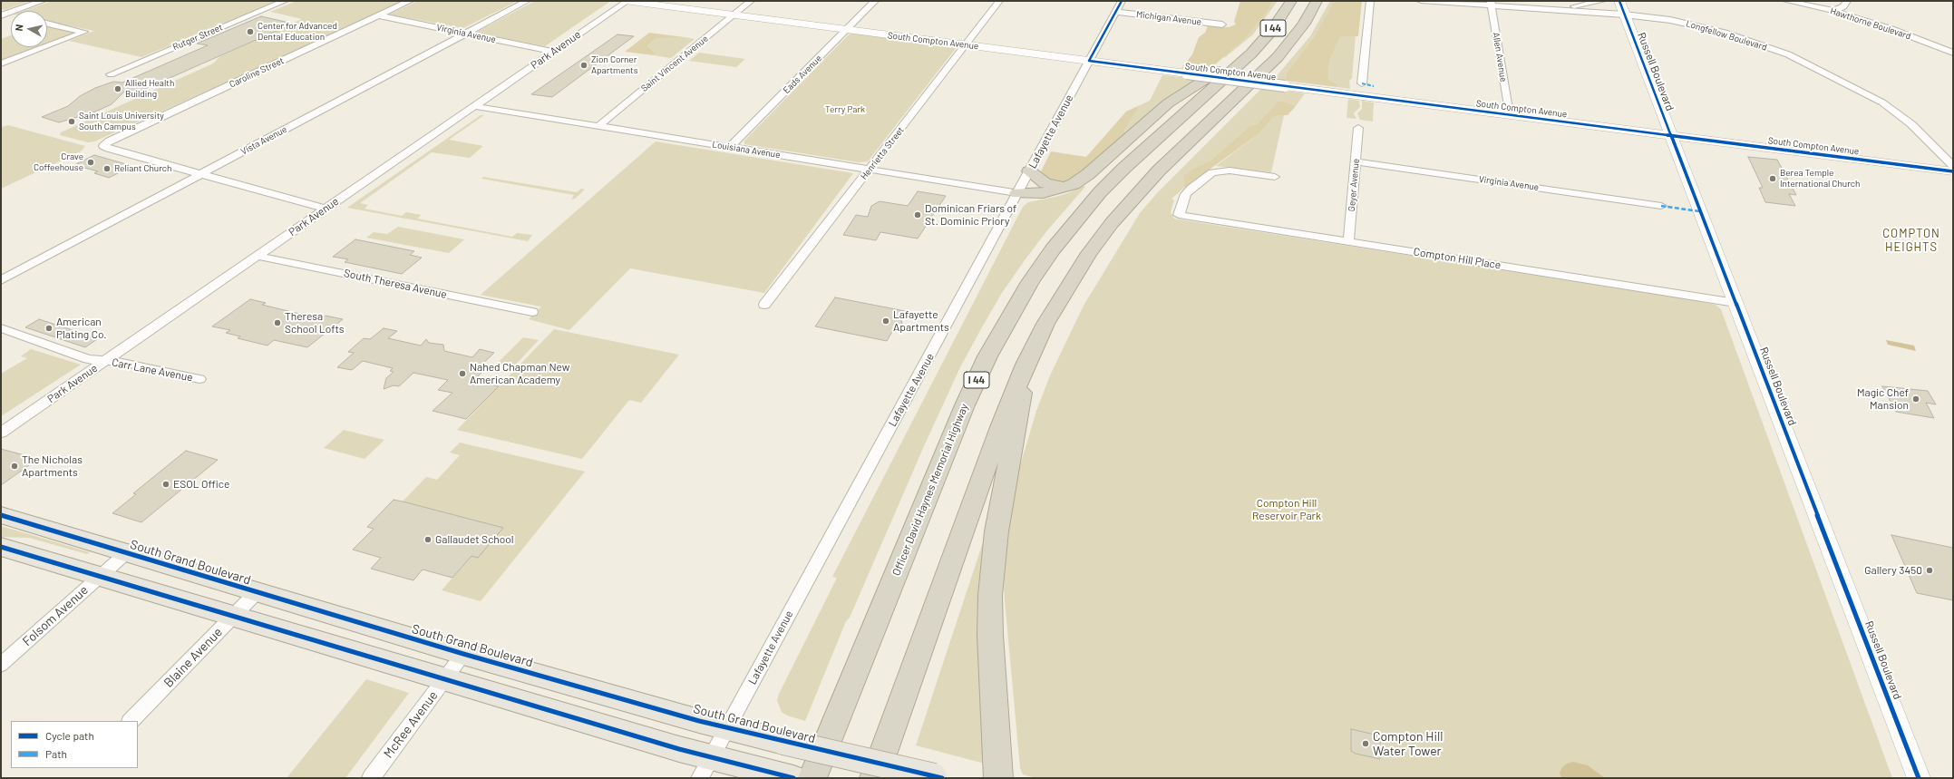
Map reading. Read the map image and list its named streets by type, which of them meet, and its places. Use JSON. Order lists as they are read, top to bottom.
{
  "streets": {
    "highway": ["I 44", "Officer David Haynes Memorial Highway"],
    "main road": ["South Compton Avenue", "Russell Boulevard", "South Grand Boulevard"],
    "street": [
      "Michigan Avenue",
      "Hawthorne Boulevard",
      "Virginia Avenue",
      "Longfellow Boulevard",
      "Rutger Street",
      "Park Avenue",
      "Allen Avenue",
      "Saint Vincent Avenue",
      "Caroline Street",
      "Eads Avenue",
      "Lafayette Avenue",
      "Vista Avenue",
      "Louisiana Avenue",
      "Henrietta Street",
      "Geyer Avenue",
      "Compton Hill Place",
      "South Theresa Avenue",
      "Carr Lane Avenue",
      "Folsom Avenue",
      "Blaine Avenue",
      "McRee Avenue"
    ]
  },
  "crossings": [
    ["Michigan Avenue", "Lafayette Avenue"],
    ["Virginia Avenue", "Park Avenue"],
    ["Virginia Avenue", "Caroline Street"],
    ["Virginia Avenue", "Vista Avenue"],
    ["Virginia Avenue", "Geyer Avenue"],
    ["Longfellow Boulevard", "Allen Avenue"],
    ["Longfellow Boulevard", "Russell Boulevard"],
    ["South Compton Avenue", "Park Avenue"],
    ["South Compton Avenue", "Allen Avenue"],
    ["South Compton Avenue", "Saint Vincent Avenue"],
    ["South Compton Avenue", "Russell Boulevard"],
    ["South Compton Avenue", "Eads Avenue"],
    ["South Compton Avenue", "Lafayette Avenue"],
    ["South Compton Avenue", "Henrietta Street"],
    ["Park Avenue", "Louisiana Avenue"],
    ["Park Avenue", "South Theresa Avenue"],
    ["Park Avenue", "Carr Lane Avenue"],
    ["Saint Vincent Avenue", "Louisiana Avenue"],
    ["Russell Boulevard", "Compton Hill Place"],
    ["Caroline Street", "Vista Avenue"],
    ["Eads Avenue", "Louisiana Avenue"],
    ["Lafayette Avenue", "Louisiana Avenue"],
    ["Lafayette Avenue", "South Grand Boulevard"],
    ["Louisiana Avenue", "Henrietta Street"],
    ["Geyer Avenue", "Compton Hill Place"],
    ["South Grand Boulevard", "Folsom Avenue"],
    ["South Grand Boulevard", "Blaine Avenue"],
    ["South Grand Boulevard", "McRee Avenue"]
  ],
  "districts": ["COMPTON HEIGHTS"],
  "parks": ["Terry Park", "Compton Hill Reservoir Park"],
  "places": [
    "Center for Advanced Dental Education",
    "Zion Corner Apartments",
    "Allied Health Building",
    "Saint Louis University South Campus",
    "Crave Coffeehouse",
    "Reliant Church",
    "Berea Temple International Church",
    "Dominican Friars of St. Dominic Priory",
    "Lafayette Apartments",
    "Theresa School Lofts",
    "American Plating Co.",
    "Nahed Chapman New American Academy",
    "Magic Chef Mansion",
    "The Nicholas Apartments",
    "ESOL Office",
    "Gallaudet School",
    "Gallery 3450",
    "Compton Hill Water Tower"
  ],
  "legend": ["Cycle path", "Path"],
  "north": "left"
}
